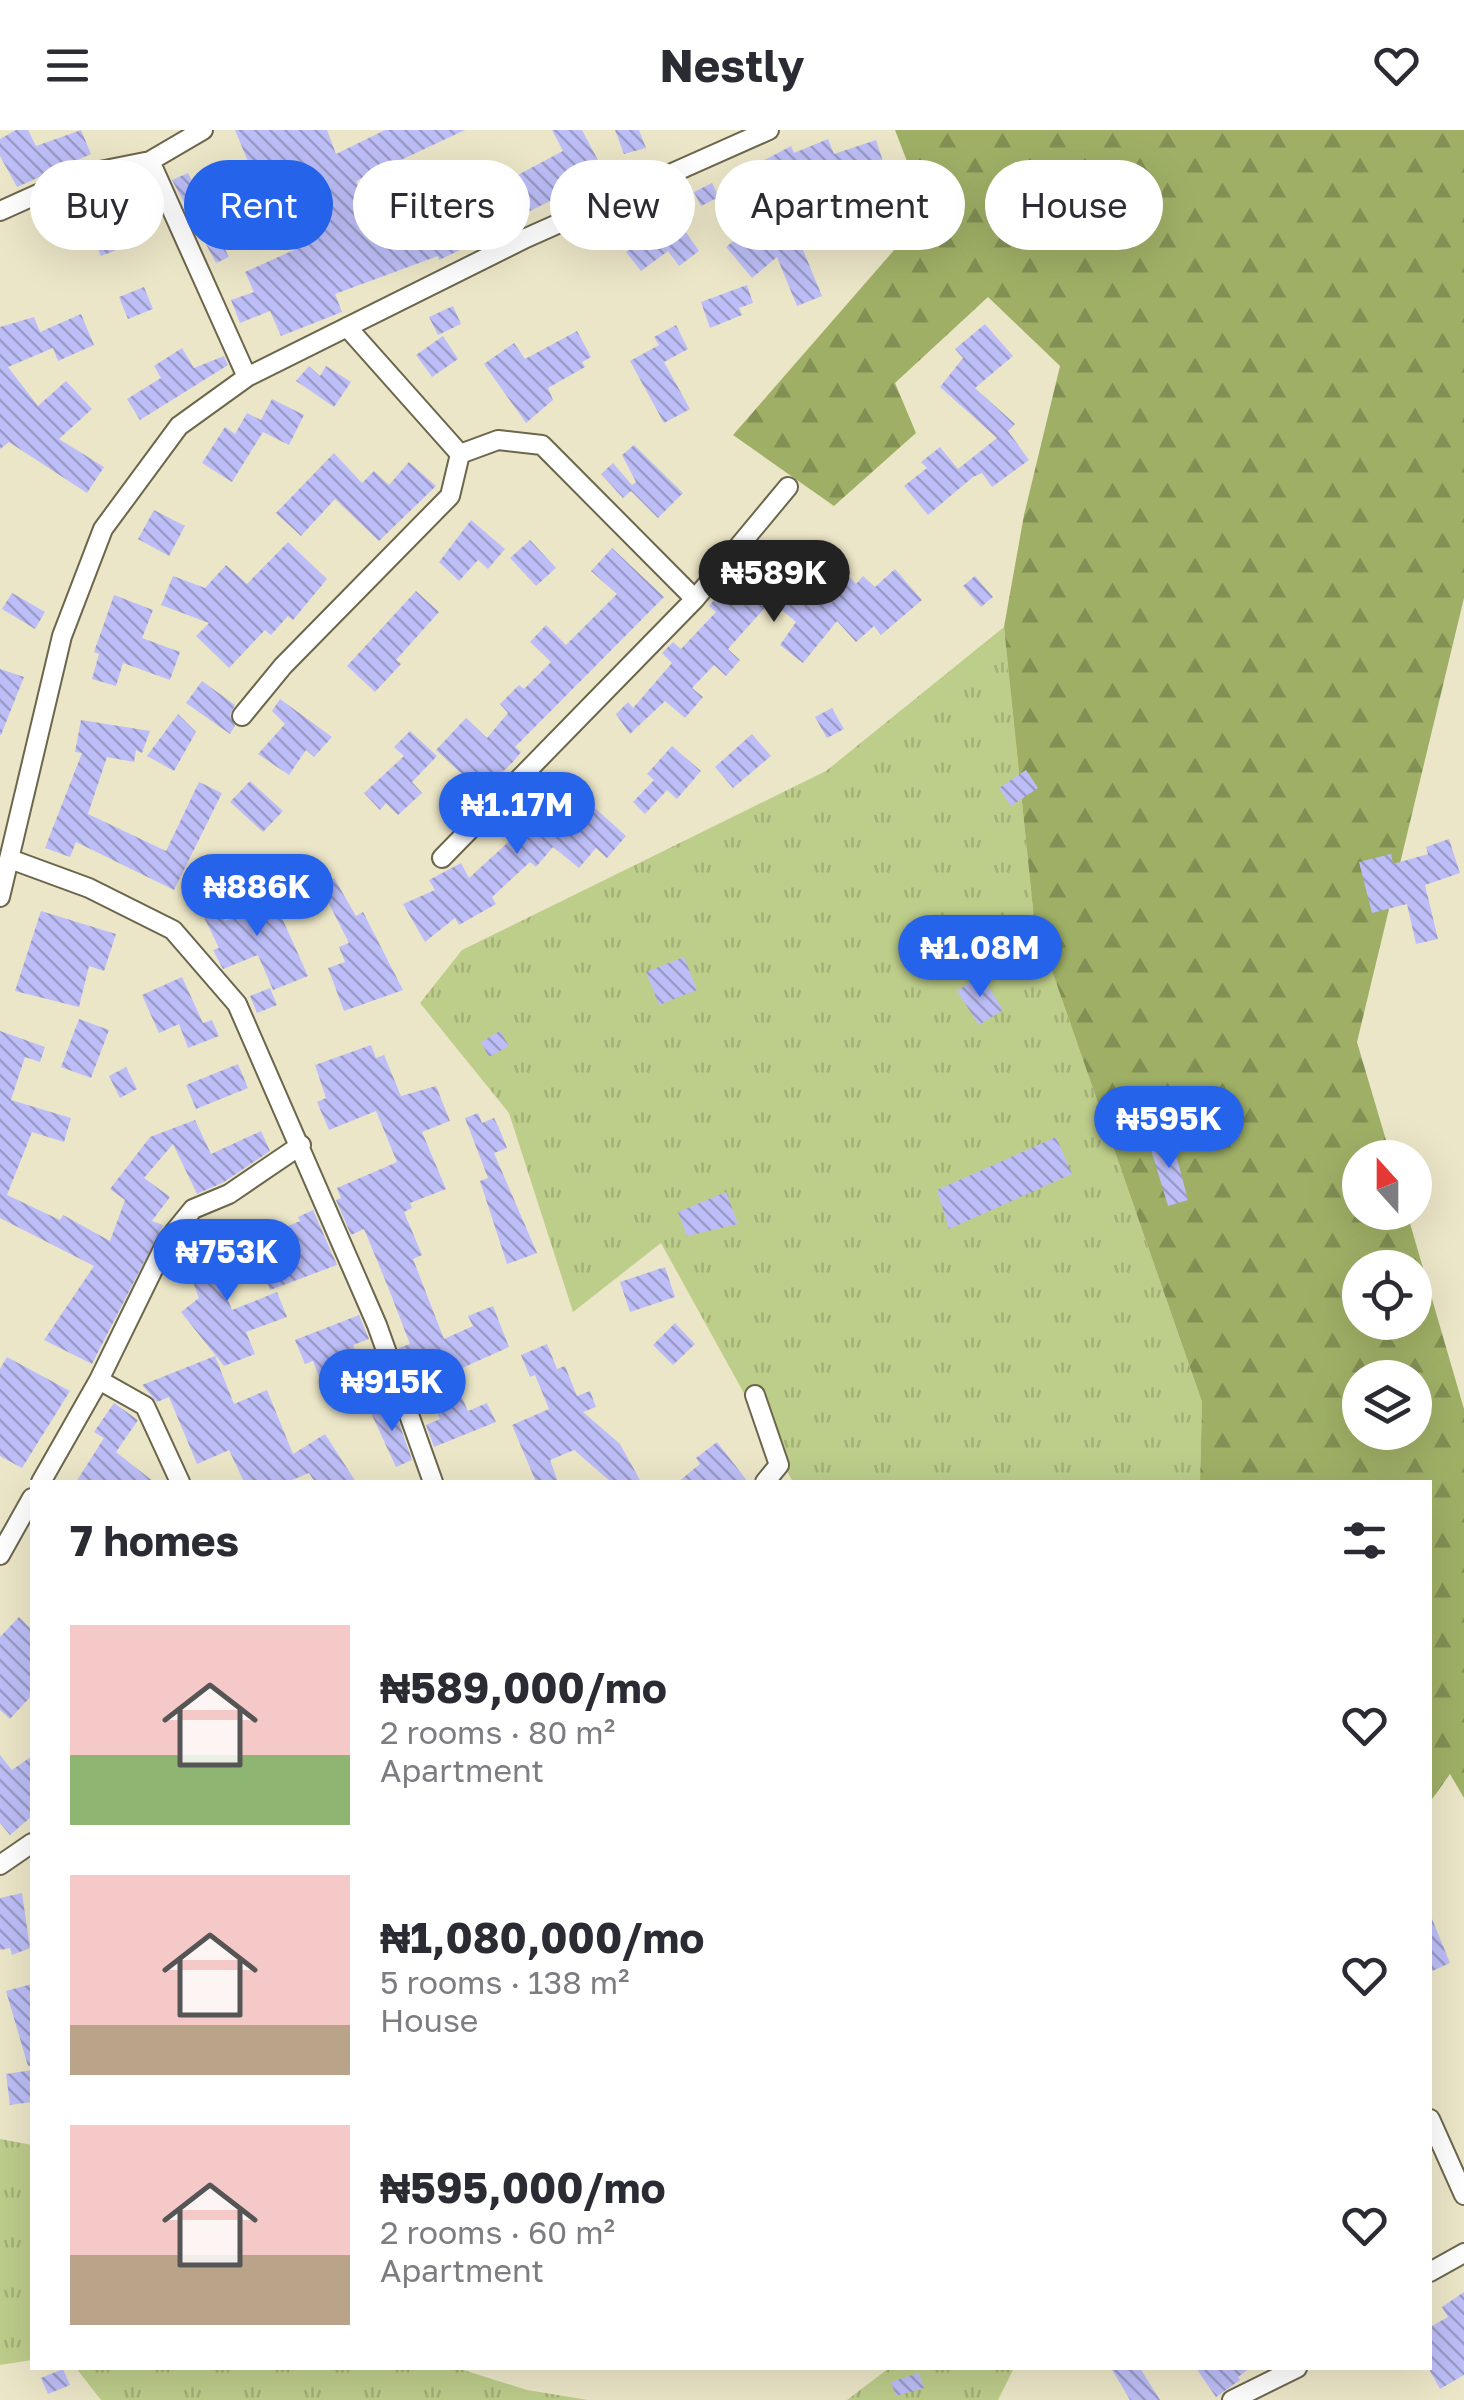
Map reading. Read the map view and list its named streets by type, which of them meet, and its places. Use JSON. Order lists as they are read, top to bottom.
{
  "north": "top",
  "page": {
    "header": "Nestly",
    "chip": [
      "Buy",
      "Rent",
      "Filters",
      "New",
      "Apartment",
      "House"
    ],
    "price": [
      "₦589K",
      "₦1.17M",
      "₦886K",
      "₦1.08M",
      "₦595K",
      "₦753K",
      "₦915K"
    ],
    "heading": "7 homes",
    "list": [
      {
        "name": "₦589,000/mo",
        "note": "2 rooms · 80 m² · Apartment"
      },
      {
        "name": "₦1,080,000/mo",
        "note": "5 rooms · 138 m² · House"
      },
      {
        "name": "₦595,000/mo",
        "note": "2 rooms · 60 m² · Apartment"
      }
    ]
  }
}
